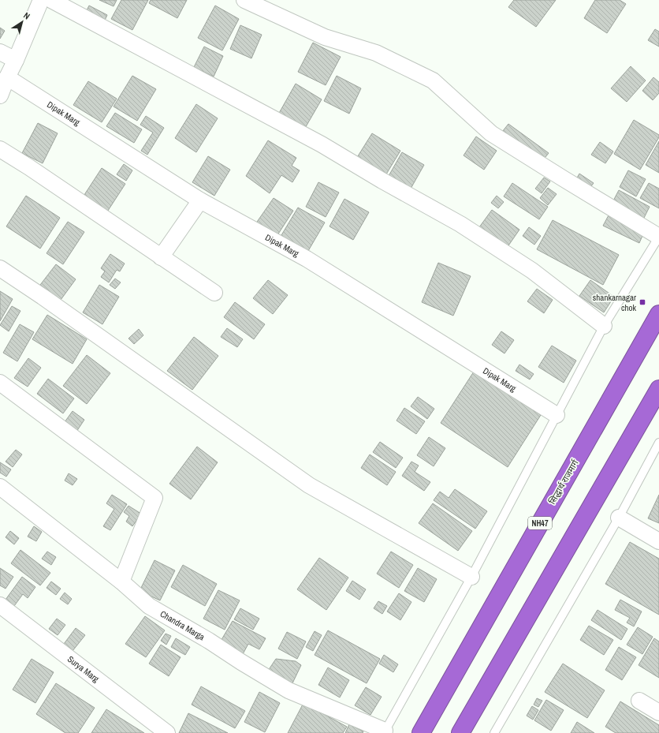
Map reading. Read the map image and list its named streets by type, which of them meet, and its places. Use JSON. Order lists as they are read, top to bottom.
{
  "streets": {
    "highway": ["सिद्धार्थ राजमार्ग", "NH47"],
    "street": ["Dipak Marg", "Chandra Marga", "Surya Marg"]
  },
  "places": {
    "transit": ["shankarnagar chok"]
  },
  "north": "top right"
}
